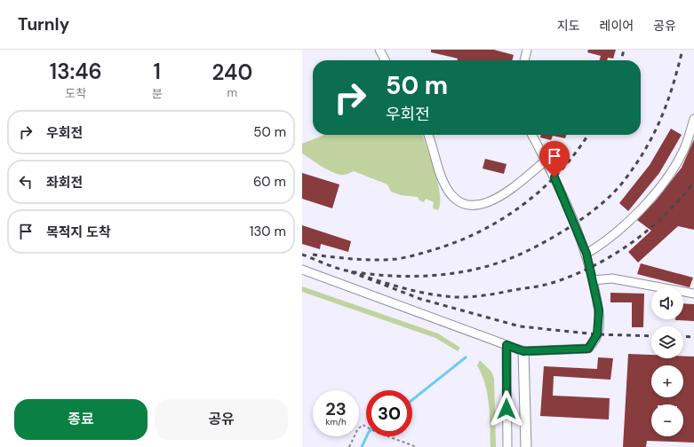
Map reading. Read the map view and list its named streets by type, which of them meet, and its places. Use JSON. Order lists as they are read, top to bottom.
{
  "page": {
    "header": "Turnly",
    "nav": ["지도", "레이어", "공유"],
    "eta": [
      "13:46",
      "도착",
      "1",
      "분",
      "240",
      "m"
    ],
    "turn": ["50 m", "우회전"],
    "list": [
      {
        "name": "우회전",
        "value": "50 m"
      },
      {
        "name": "좌회전",
        "value": "60 m"
      },
      {
        "name": "목적지 도착",
        "value": "130 m"
      }
    ],
    "map_buttons": ["+", "−"],
    "speed": "23 km/h",
    "limit": "30",
    "buttons": ["종료", "공유"]
  }
}
